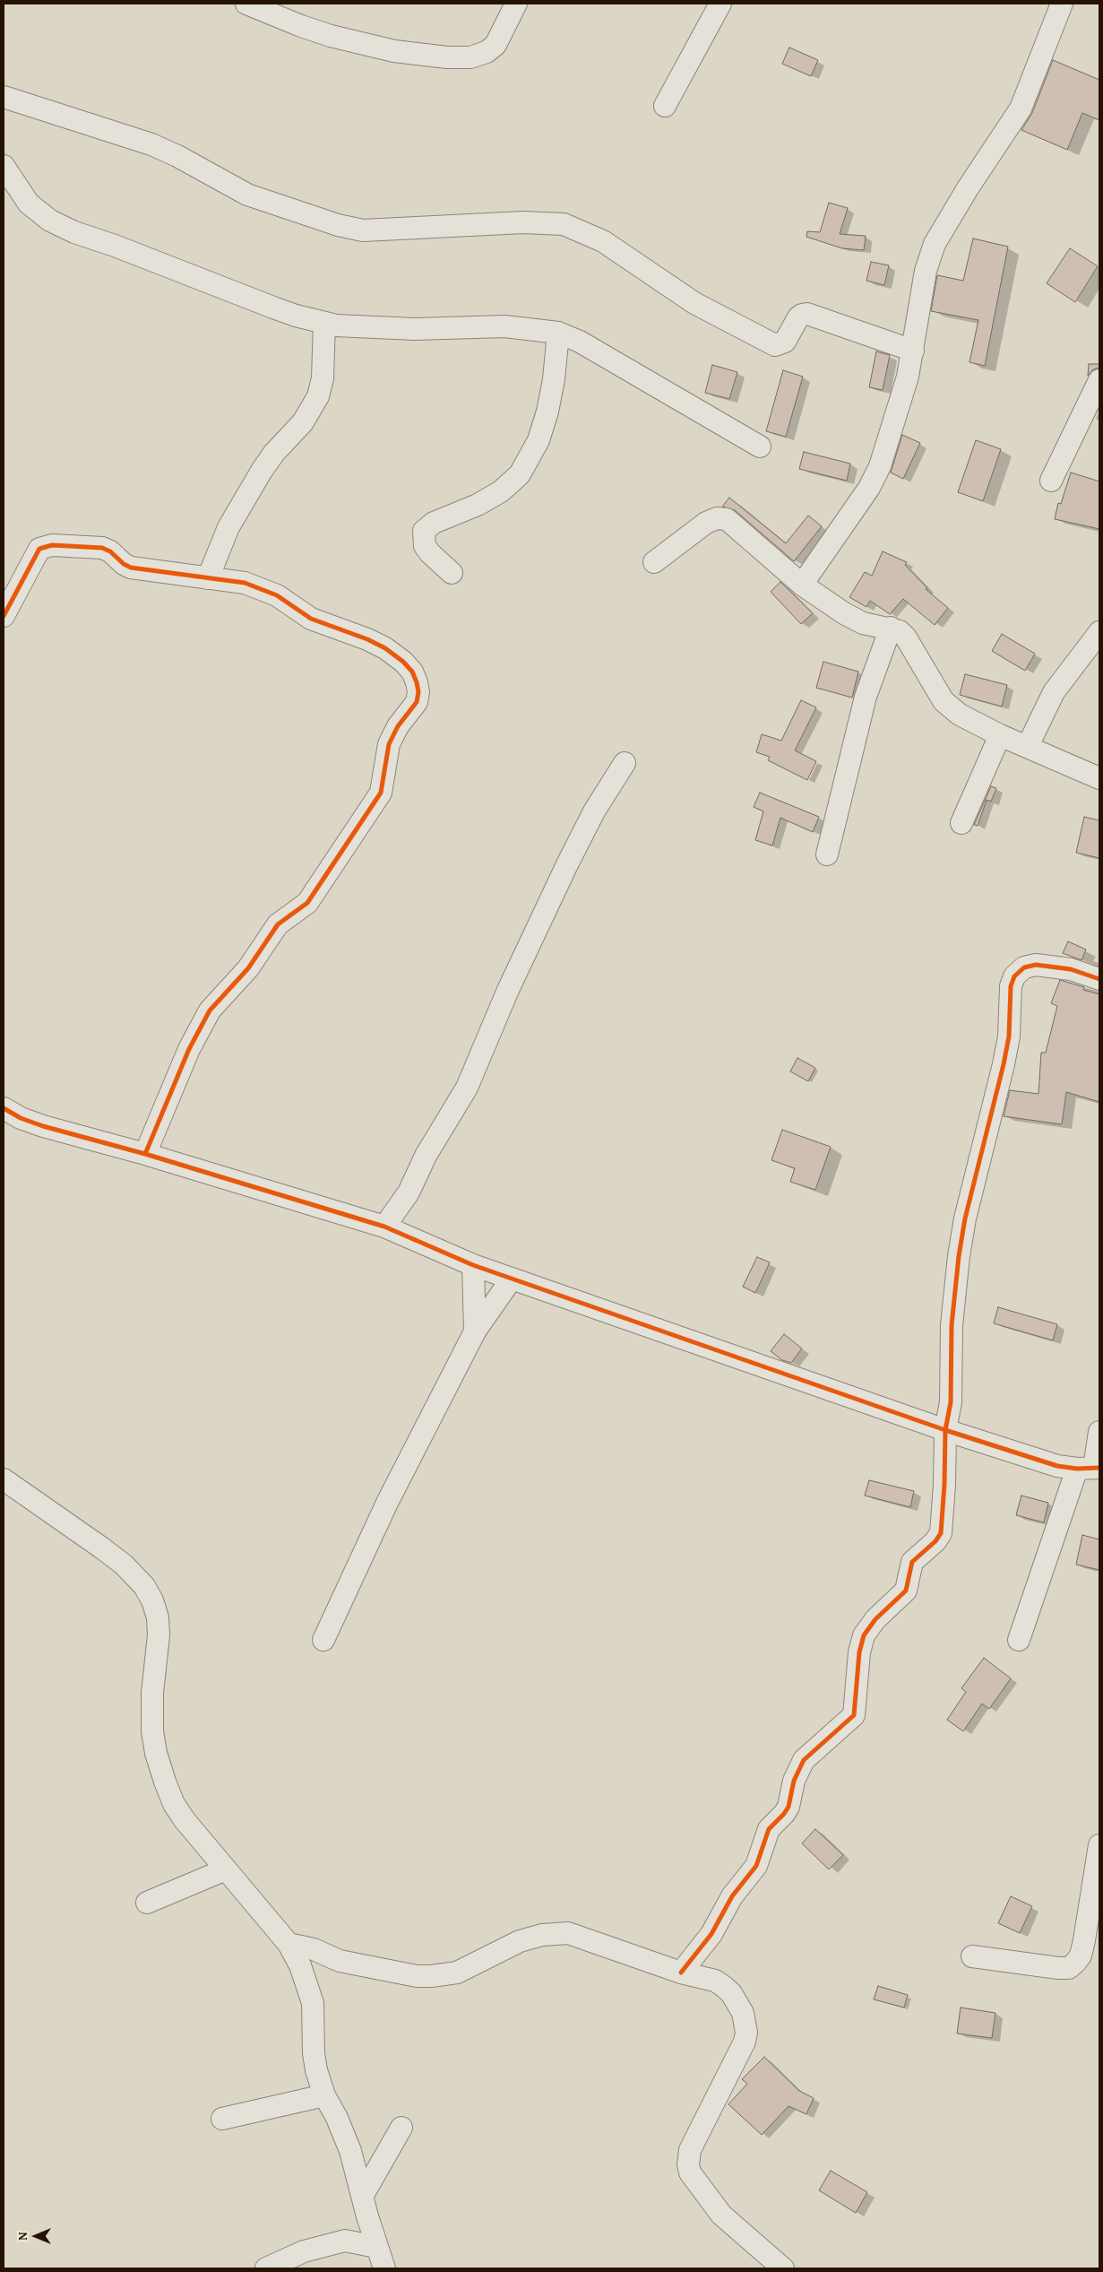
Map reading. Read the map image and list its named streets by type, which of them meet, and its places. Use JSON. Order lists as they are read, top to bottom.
{
  "north": "left"
}
